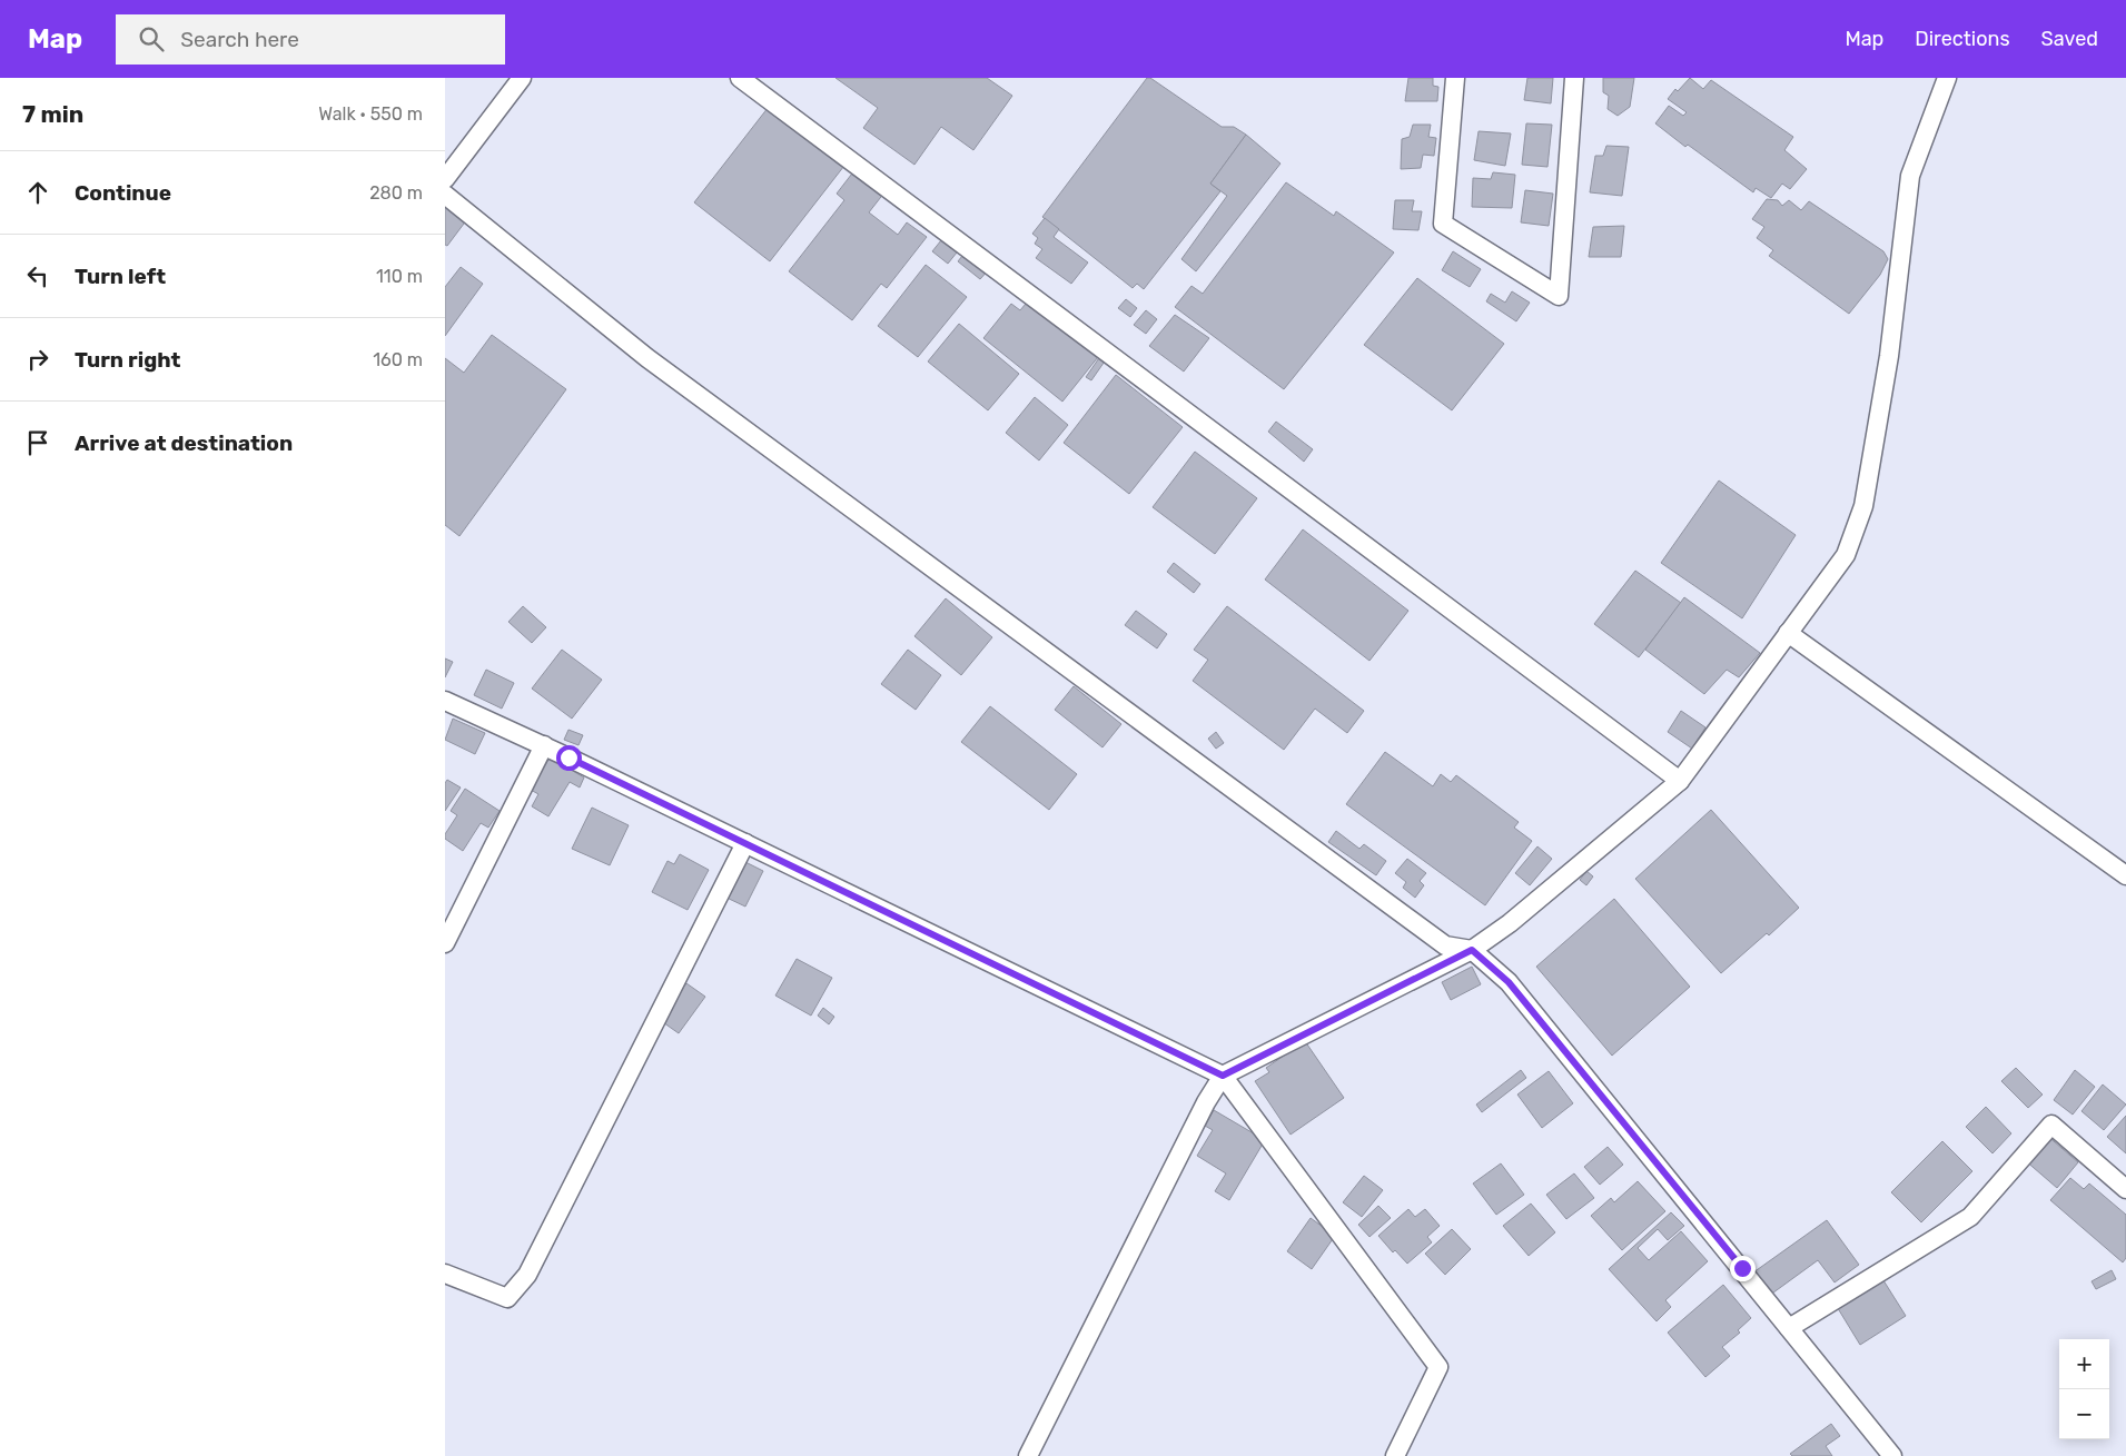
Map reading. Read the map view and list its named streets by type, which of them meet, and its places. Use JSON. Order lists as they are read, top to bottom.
{
  "page": {
    "header": "Map",
    "search": "Search here",
    "nav": ["Map", "Directions", "Saved"],
    "heading": ["7 min", "Walk · 550 m"],
    "list": [
      ["Continue", "280 m"],
      ["Turn left", "110 m"],
      ["Turn right", "160 m"],
      "Arrive at destination"
    ],
    "map_buttons": ["+", "−"]
  }
}
